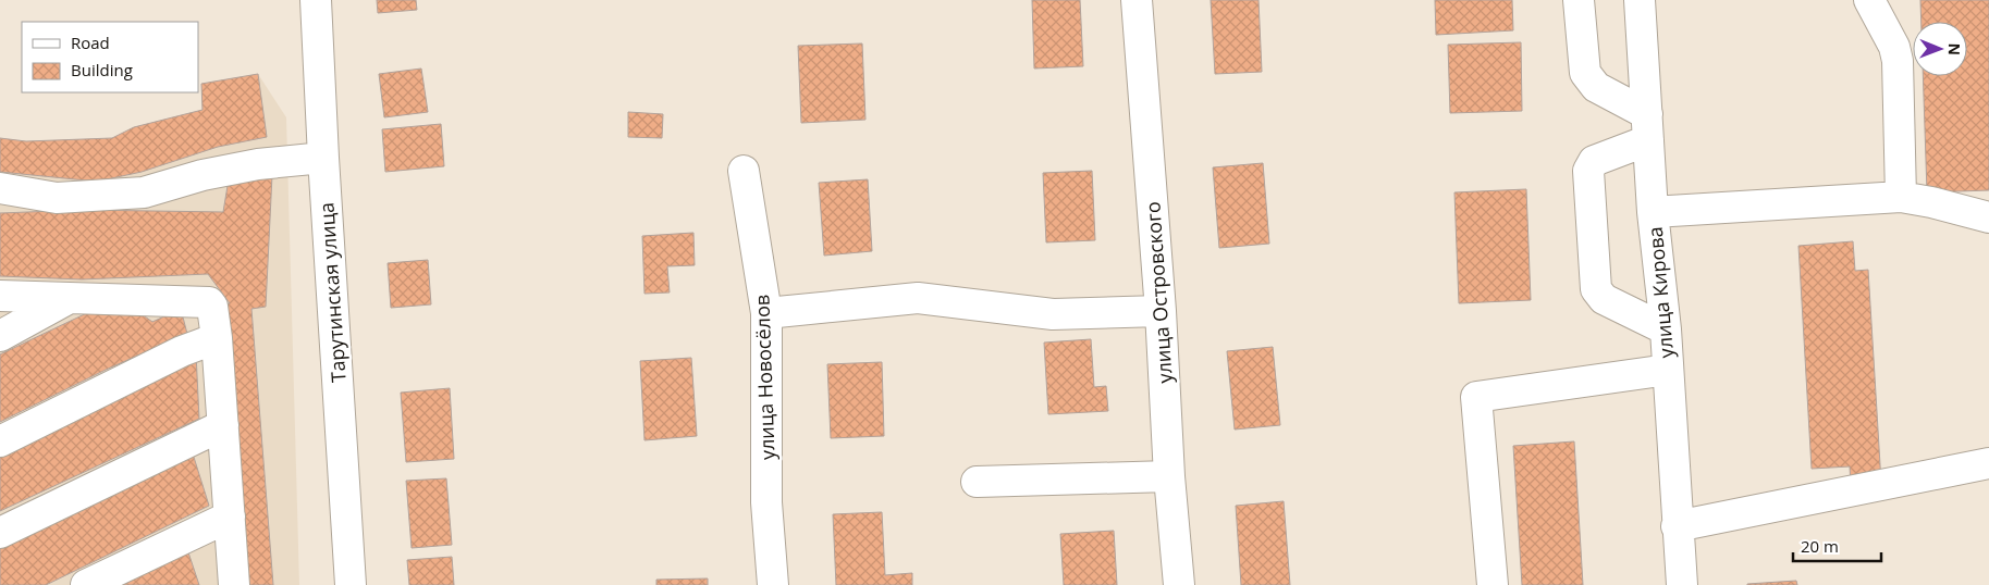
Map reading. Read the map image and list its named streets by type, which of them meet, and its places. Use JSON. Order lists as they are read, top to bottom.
{
  "streets": {
    "street": [
      "Тарутинская улица",
      "улица Островского",
      "улица Кирова",
      "улица Новосёлов"
    ]
  },
  "legend": ["Road", "Building"],
  "scale_bar": "20 m",
  "north": "right"
}
